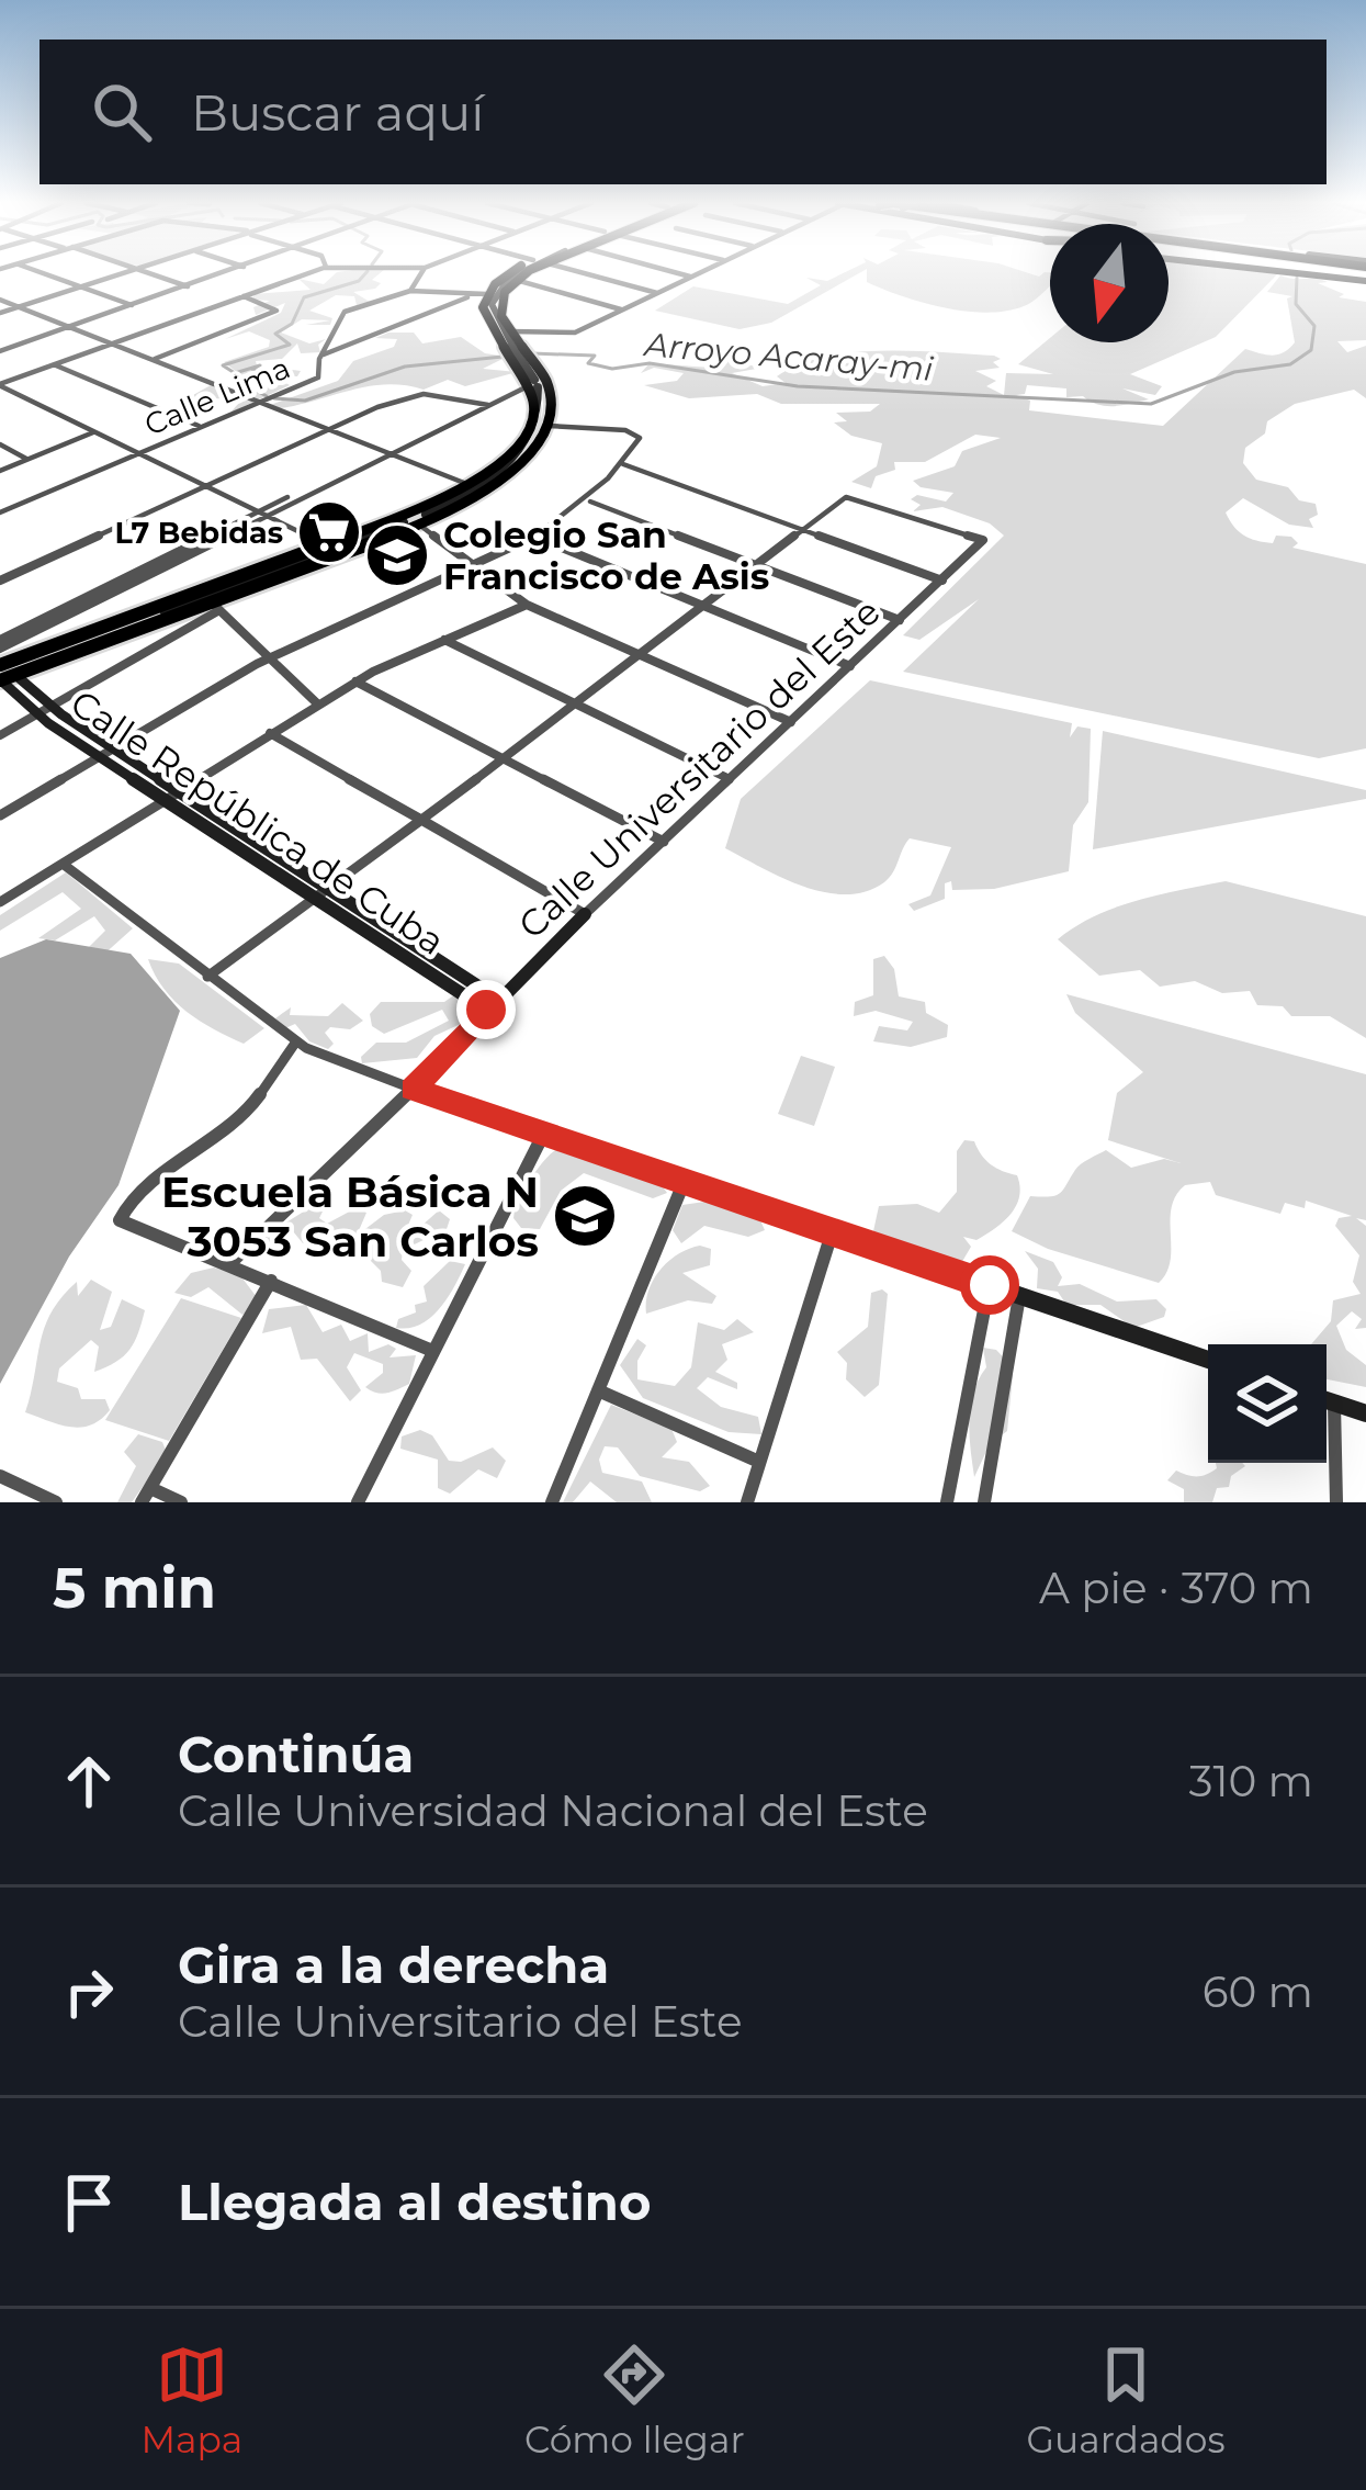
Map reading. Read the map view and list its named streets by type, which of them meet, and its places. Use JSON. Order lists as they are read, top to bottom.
{
  "streets": {
    "street": ["Calle Lima", "Calle Universitario del Este", "Calle República de Cuba"]
  },
  "crossings": [
    ["Calle Universitario del Este", "Calle República de Cuba"]
  ],
  "water": ["Arroyo Acaray-mi"],
  "places": {
    "supermarket": ["L7 Bebidas"],
    "school or university": ["Colegio San Francisco de Asis", "Escuela Básica N 3053 San Carlos"]
  },
  "north": "bottom",
  "page": {
    "search": "Buscar aquí",
    "heading": ["5 min", "A pie · 370 m"],
    "list": [
      ["Continúa", "Calle Universidad Nacional del Este", "310 m"],
      ["Gira a la derecha", "Calle Universitario del Este", "60 m"],
      "Llegada al destino"
    ],
    "nav": ["Mapa", "Cómo llegar", "Guardados"]
  }
}
